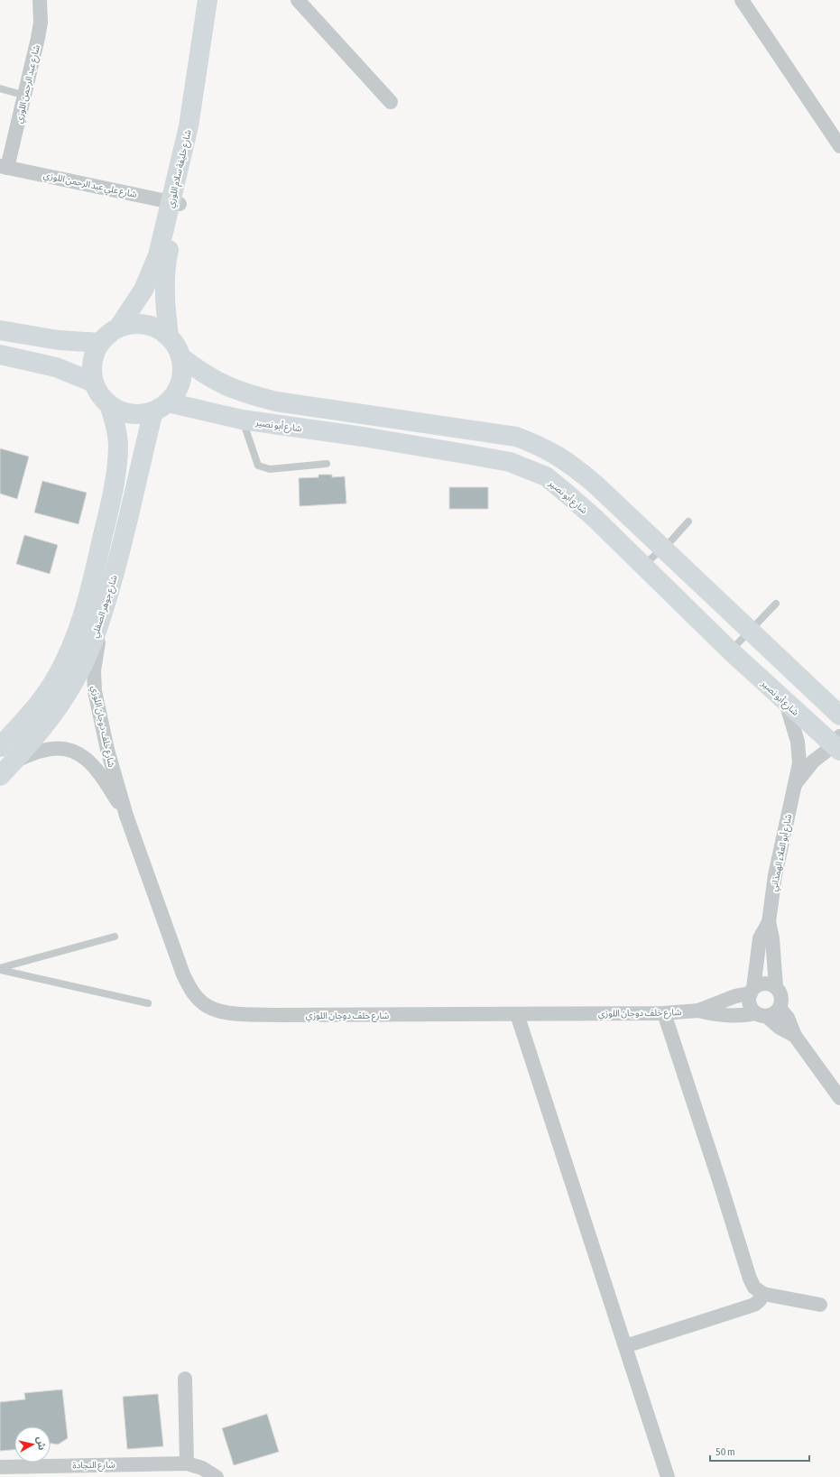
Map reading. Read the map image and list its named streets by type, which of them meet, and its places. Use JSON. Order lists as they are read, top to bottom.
{
  "streets": {
    "main road": ["شارع خليفة سلام اللوزي", "شارع أبو نصير", "شارع جوهر الصقلي"],
    "street": [
      "شارع عبد الرحمن اللوزي",
      "شارع علي عبد الرحمن اللوزي",
      "شارع خلف دوجان اللوزي",
      "شارع أبو العلاء الهمذاني",
      "شارع النجادة"
    ]
  },
  "crossings": [
    ["شارع عبد الرحمن اللوزي", "شارع علي عبد الرحمن اللوزي"],
    ["شارع خليفة سلام اللوزي", "شارع علي عبد الرحمن اللوزي"],
    ["شارع خليفة سلام اللوزي", "شارع أبو نصير"],
    ["شارع خليفة سلام اللوزي", "شارع جوهر الصقلي"],
    ["شارع أبو نصير", "شارع جوهر الصقلي"],
    ["شارع أبو نصير", "شارع أبو العلاء الهمذاني"],
    ["شارع جوهر الصقلي", "شارع خلف دوجان اللوزي"],
    ["شارع خلف دوجان اللوزي", "شارع أبو العلاء الهمذاني"]
  ],
  "scale_bar": "50 m",
  "north": "right"
}
